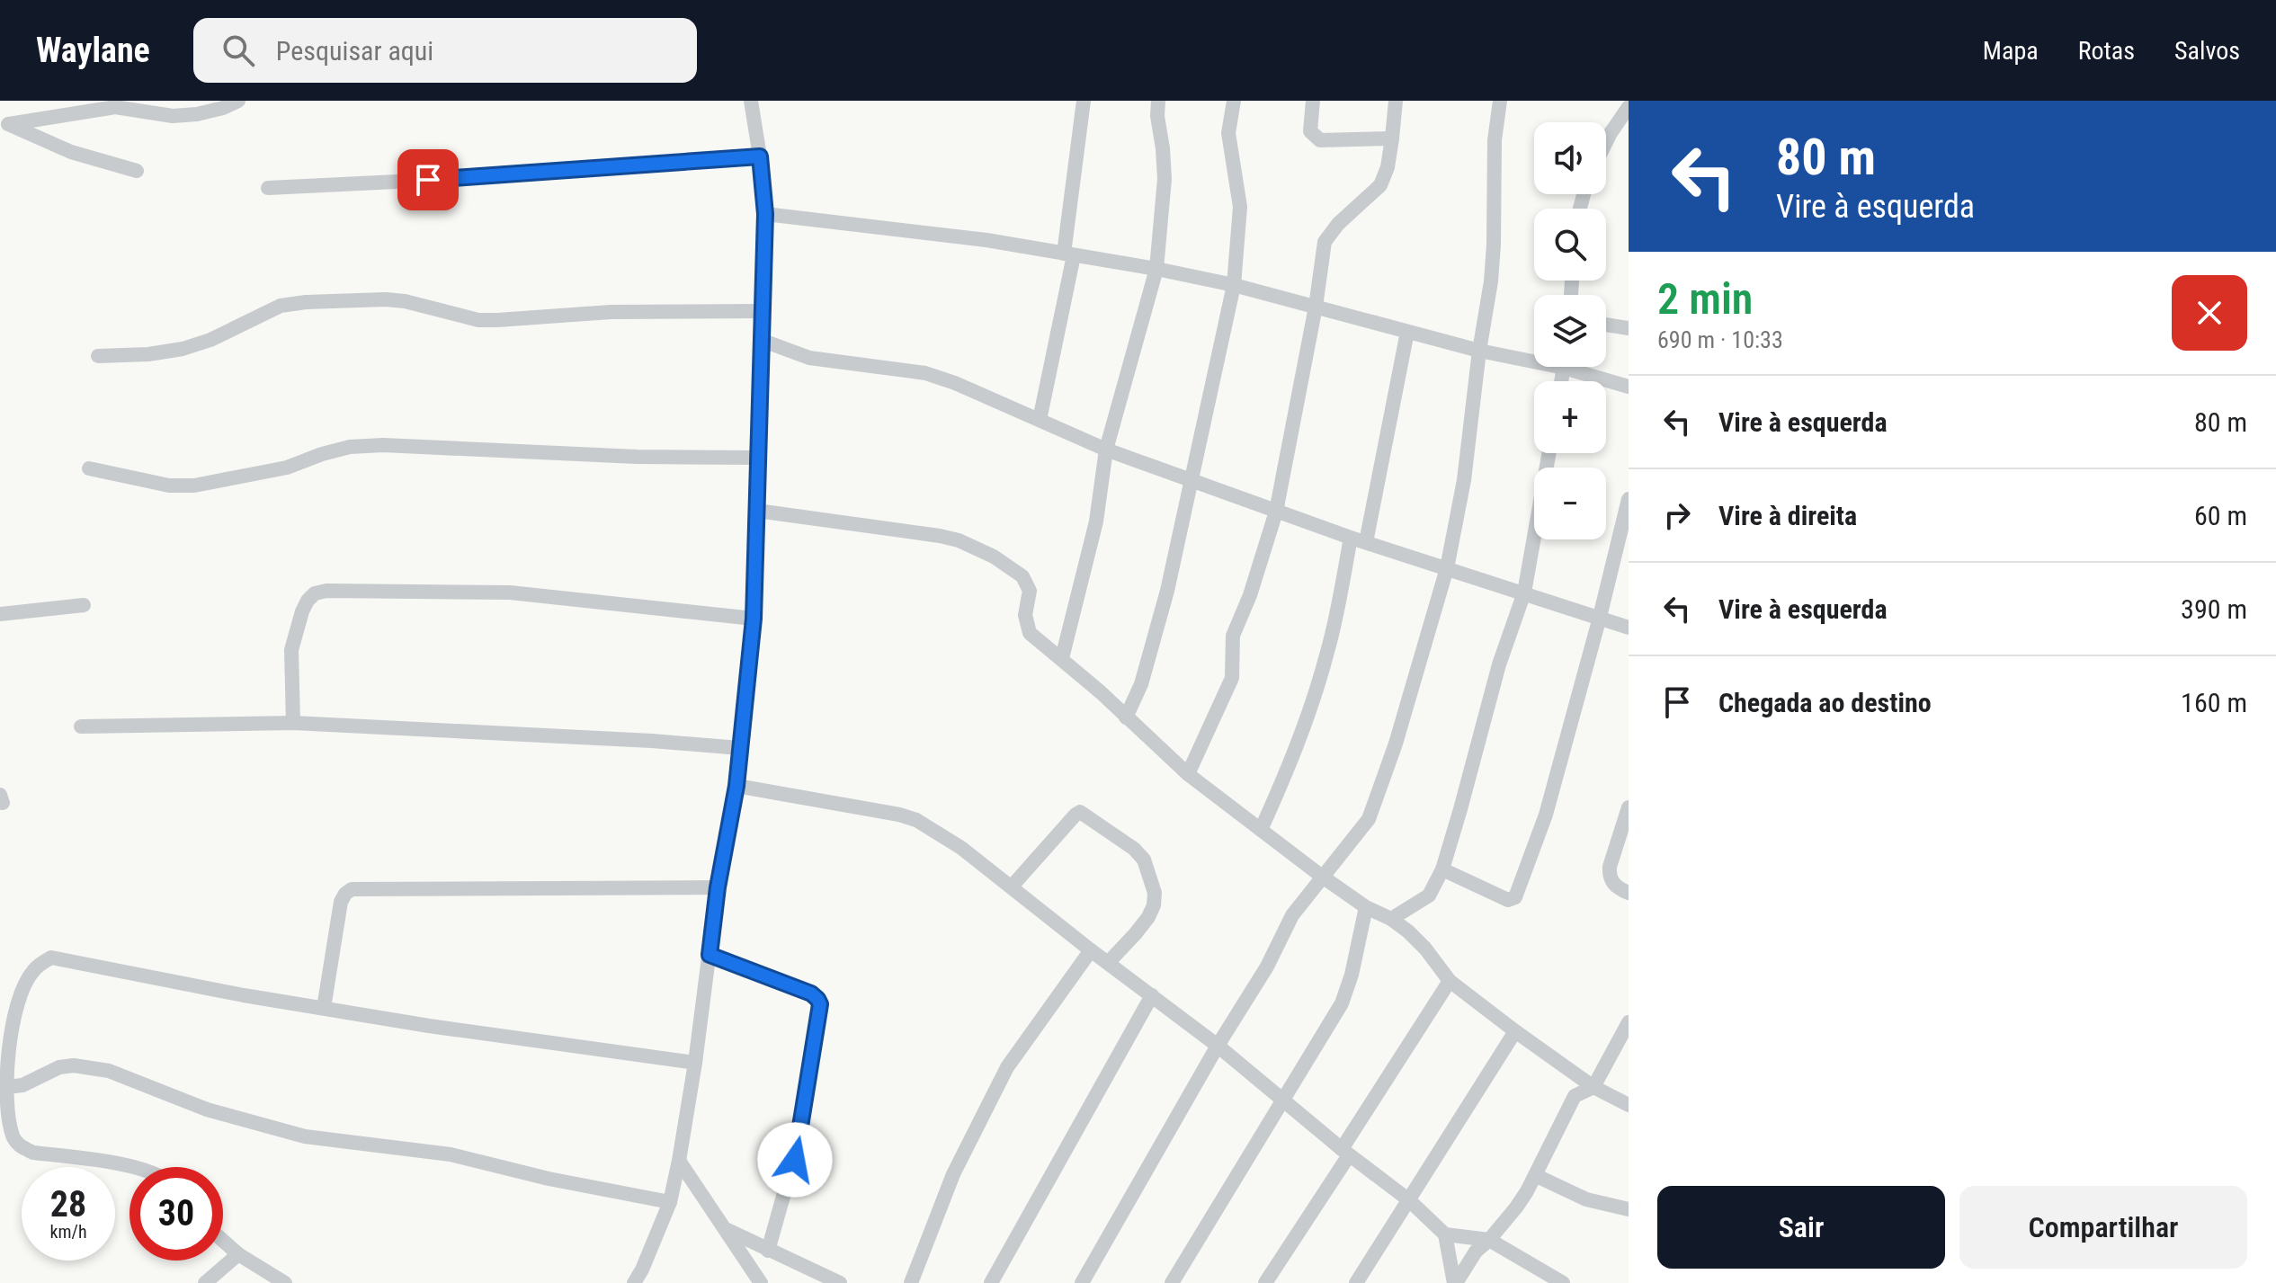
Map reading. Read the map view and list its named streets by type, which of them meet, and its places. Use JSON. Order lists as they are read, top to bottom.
{
  "page": {
    "header": "Waylane",
    "search": "Pesquisar aqui",
    "nav": ["Mapa", "Rotas", "Salvos"],
    "turn": ["80 m", "Vire à esquerda"],
    "map_buttons": ["+", "−"],
    "heading": ["2 min", "690 m · 10:33"],
    "list": [
      {
        "name": "Vire à esquerda",
        "value": "80 m"
      },
      {
        "name": "Vire à direita",
        "value": "60 m"
      },
      {
        "name": "Vire à esquerda",
        "value": "390 m"
      },
      {
        "name": "Chegada ao destino",
        "value": "160 m"
      }
    ],
    "speed": "28 km/h",
    "limit": "30",
    "buttons": ["Sair", "Compartilhar"]
  }
}
